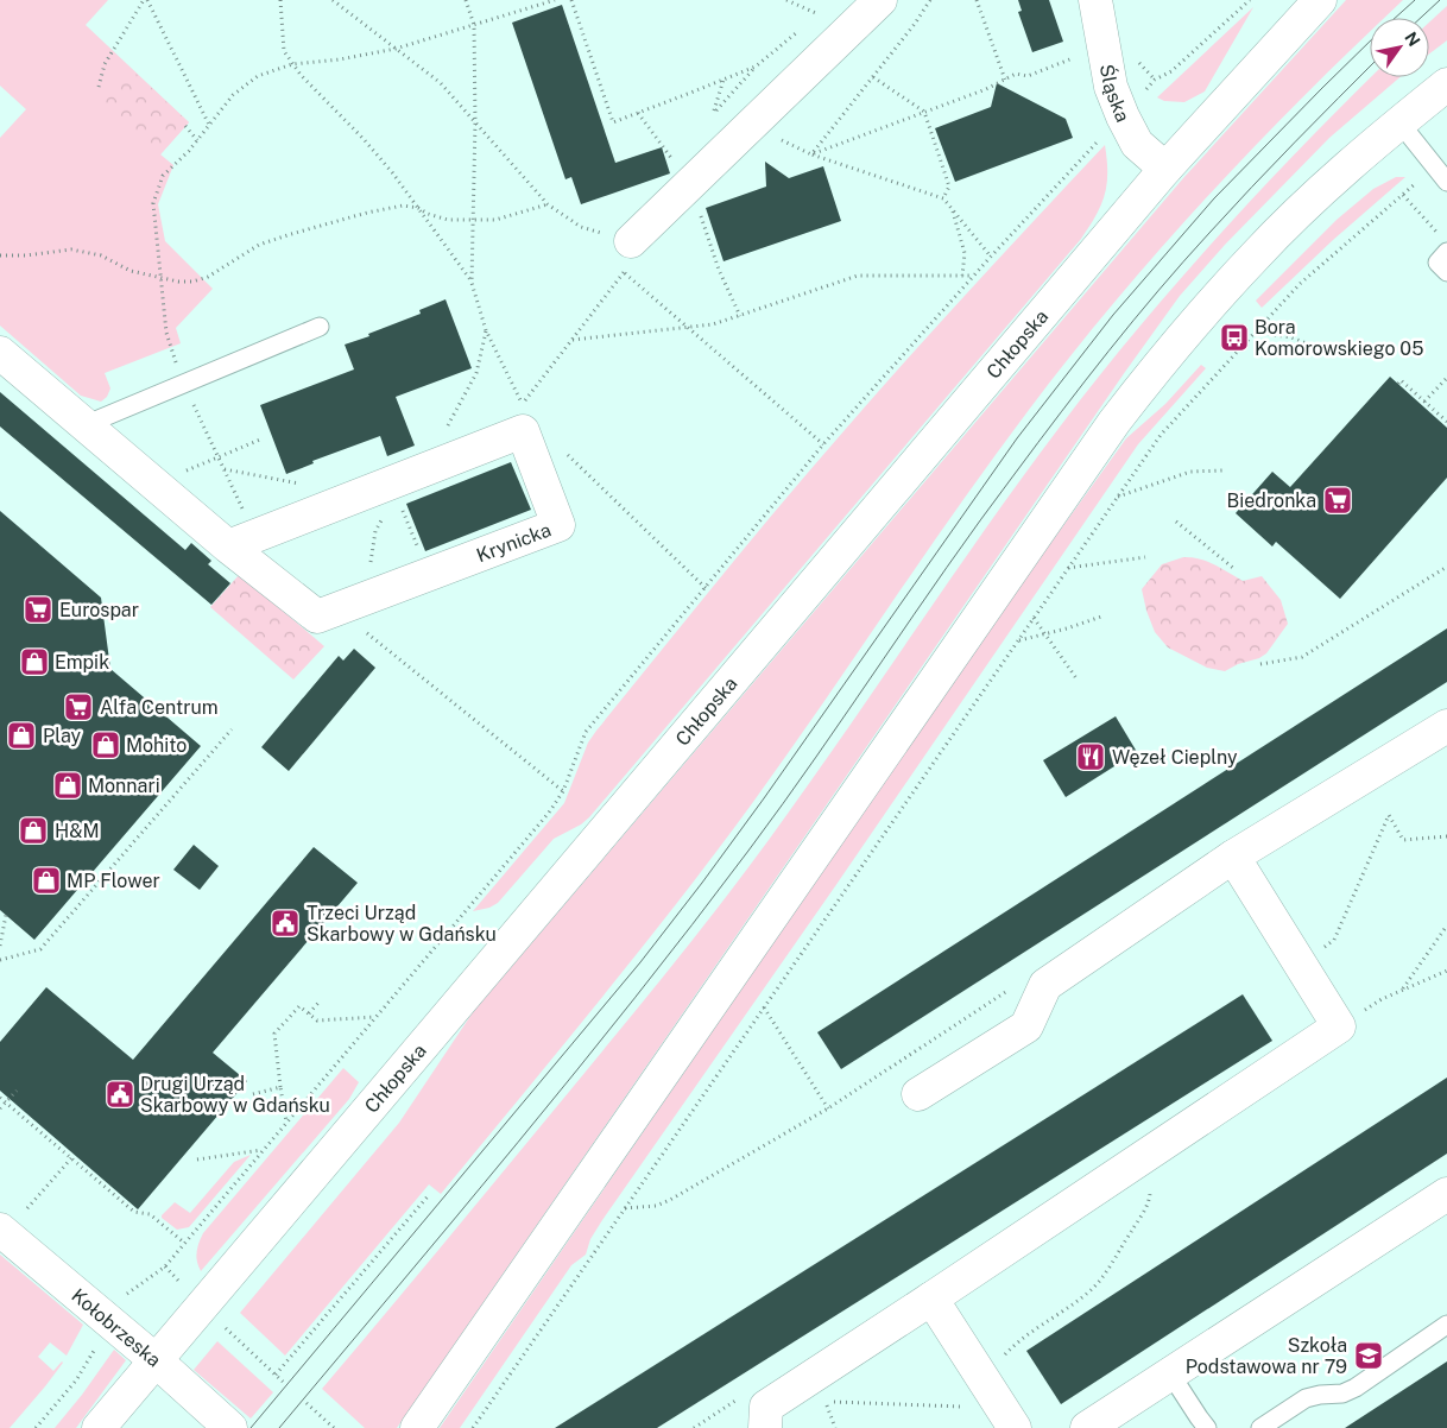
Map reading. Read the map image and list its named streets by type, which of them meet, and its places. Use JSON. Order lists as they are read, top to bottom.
{
  "streets": {
    "main road": [
      "Śląska",
      "Chłopska",
      "Krynicka",
      "Kołobrzeska"
    ]
  },
  "crossings": [
    ["Śląska", "Chłopska"],
    ["Chłopska", "Kołobrzeska"]
  ],
  "places": {
    "bus stop": ["Bora Komorowskiego 05"],
    "supermarket": ["Biedronka", "Eurospar", "Alfa Centrum"],
    "shop": [
      "Empik",
      "Play",
      "Mohito",
      "Monnari",
      "H&M",
      "MP Flower"
    ],
    "restaurant": ["Węzeł Cieplny"],
    "public building": ["Trzeci Urząd Skarbowy w Gdańsku", "Drugi Urząd Skarbowy w Gdańsku"],
    "school or university": ["Szkoła Podstawowa nr 79"]
  },
  "north": "top right"
}
